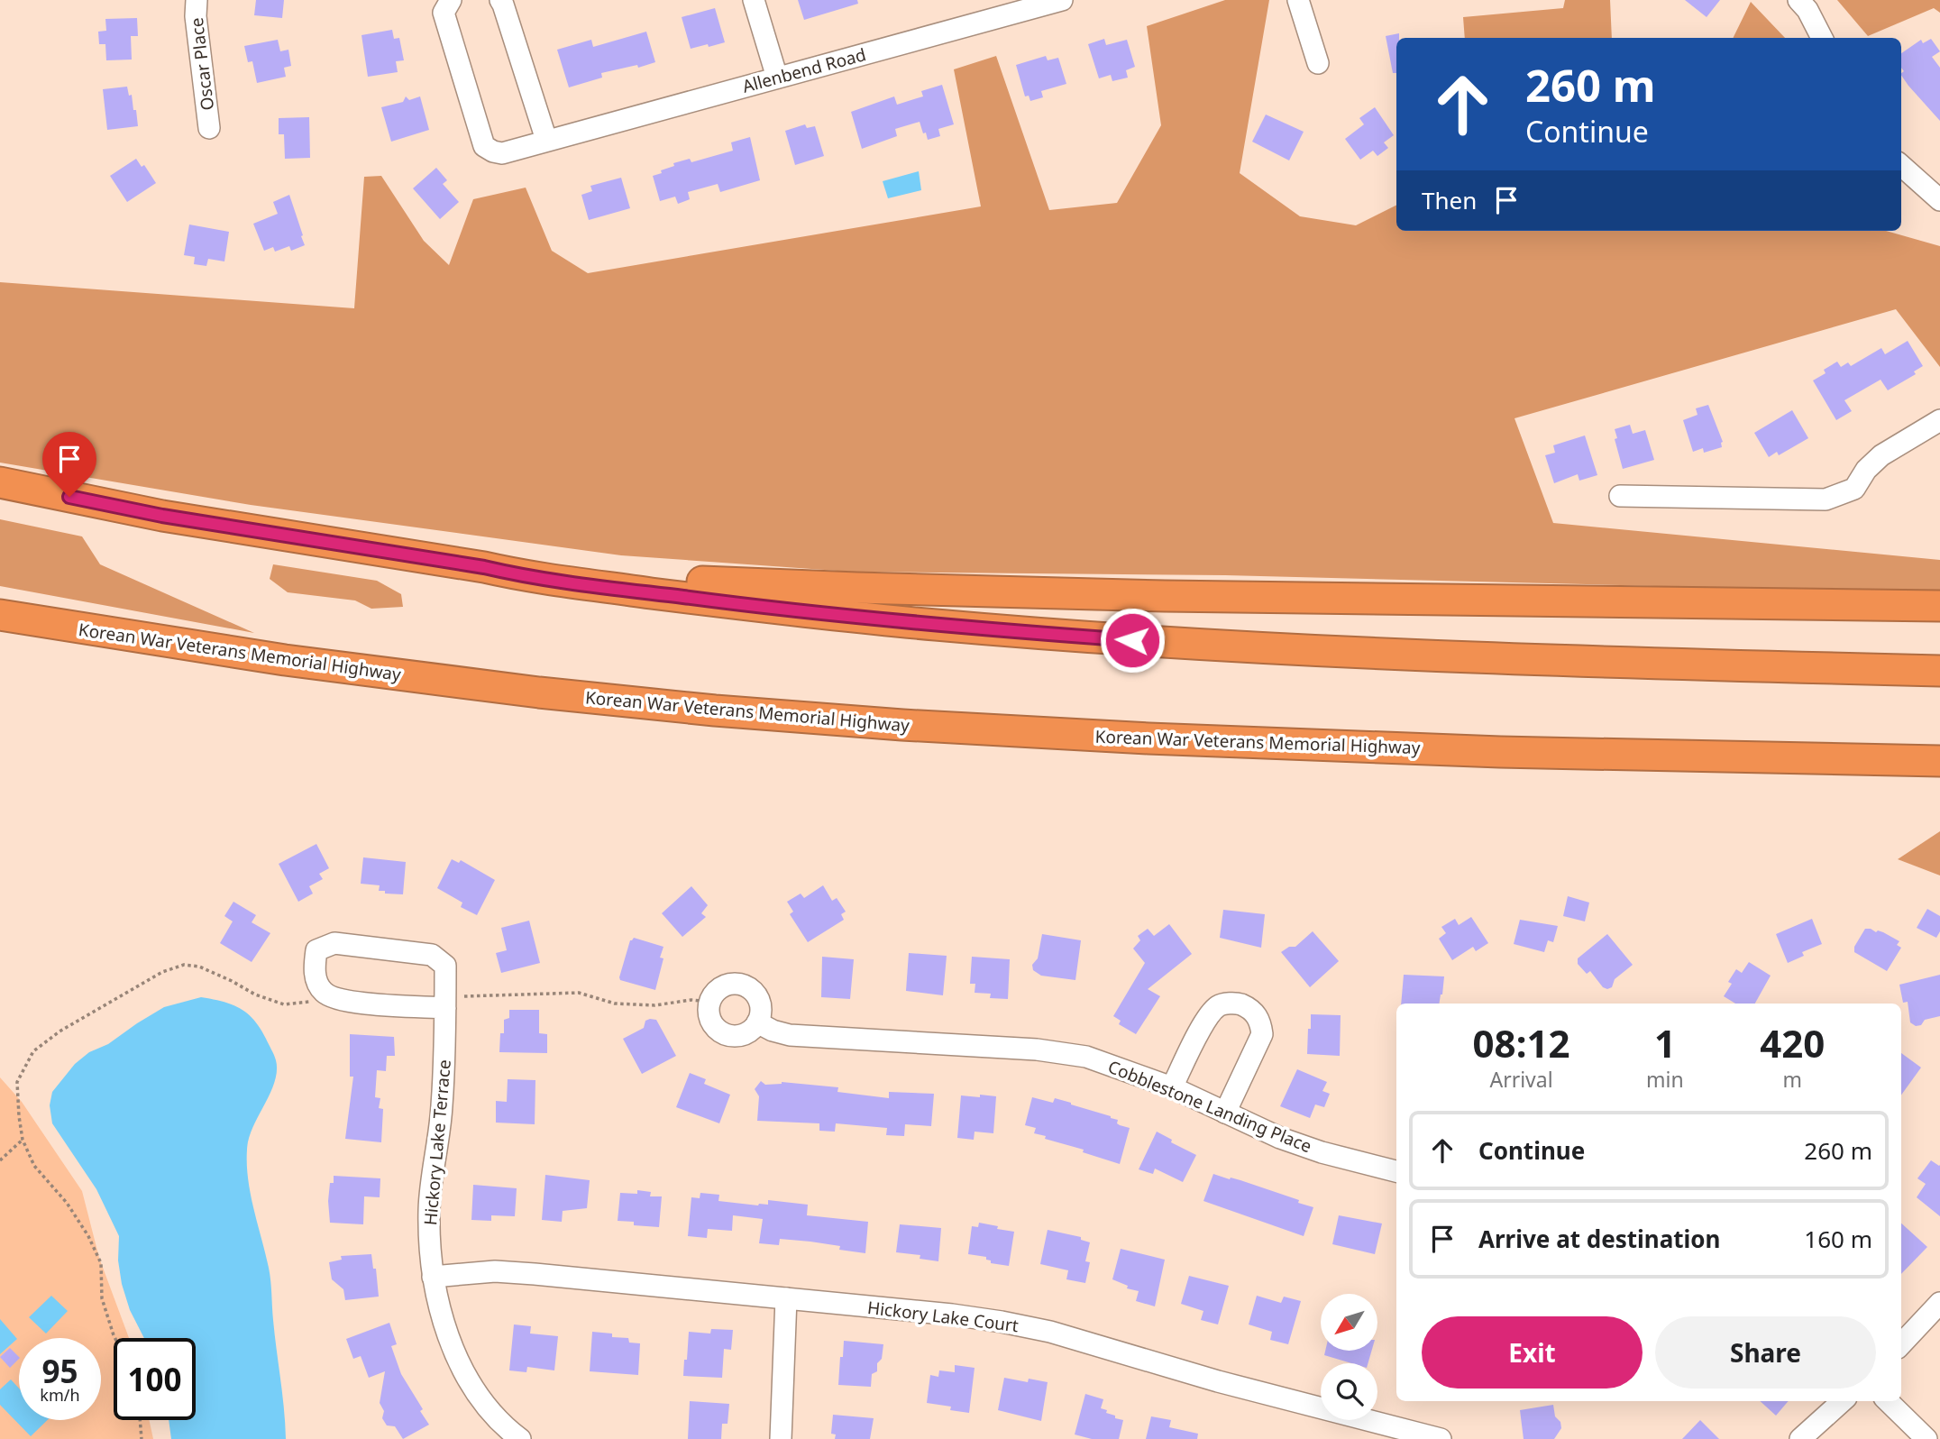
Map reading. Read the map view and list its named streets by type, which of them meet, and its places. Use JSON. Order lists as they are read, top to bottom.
{
  "streets": {
    "highway": ["Korean War Veterans Memorial Highway"],
    "street": [
      "Oscar Place",
      "Allenbend Road",
      "Cobblestone Landing Place",
      "Hickory Lake Terrace",
      "Hickory Lake Court"
    ]
  },
  "crossings": [
    ["Hickory Lake Terrace", "Hickory Lake Court"]
  ],
  "north": "bottom left",
  "page": {
    "turn": ["260 m", "Continue"],
    "then": "Then",
    "eta": [
      "08:12",
      "Arrival",
      "1",
      "min",
      "420",
      "m"
    ],
    "list": [
      {
        "name": "Continue",
        "value": "260 m"
      },
      {
        "name": "Arrive at destination",
        "value": "160 m"
      }
    ],
    "buttons": ["Exit", "Share"],
    "speed": "95 km/h",
    "limit": "100"
  }
}
